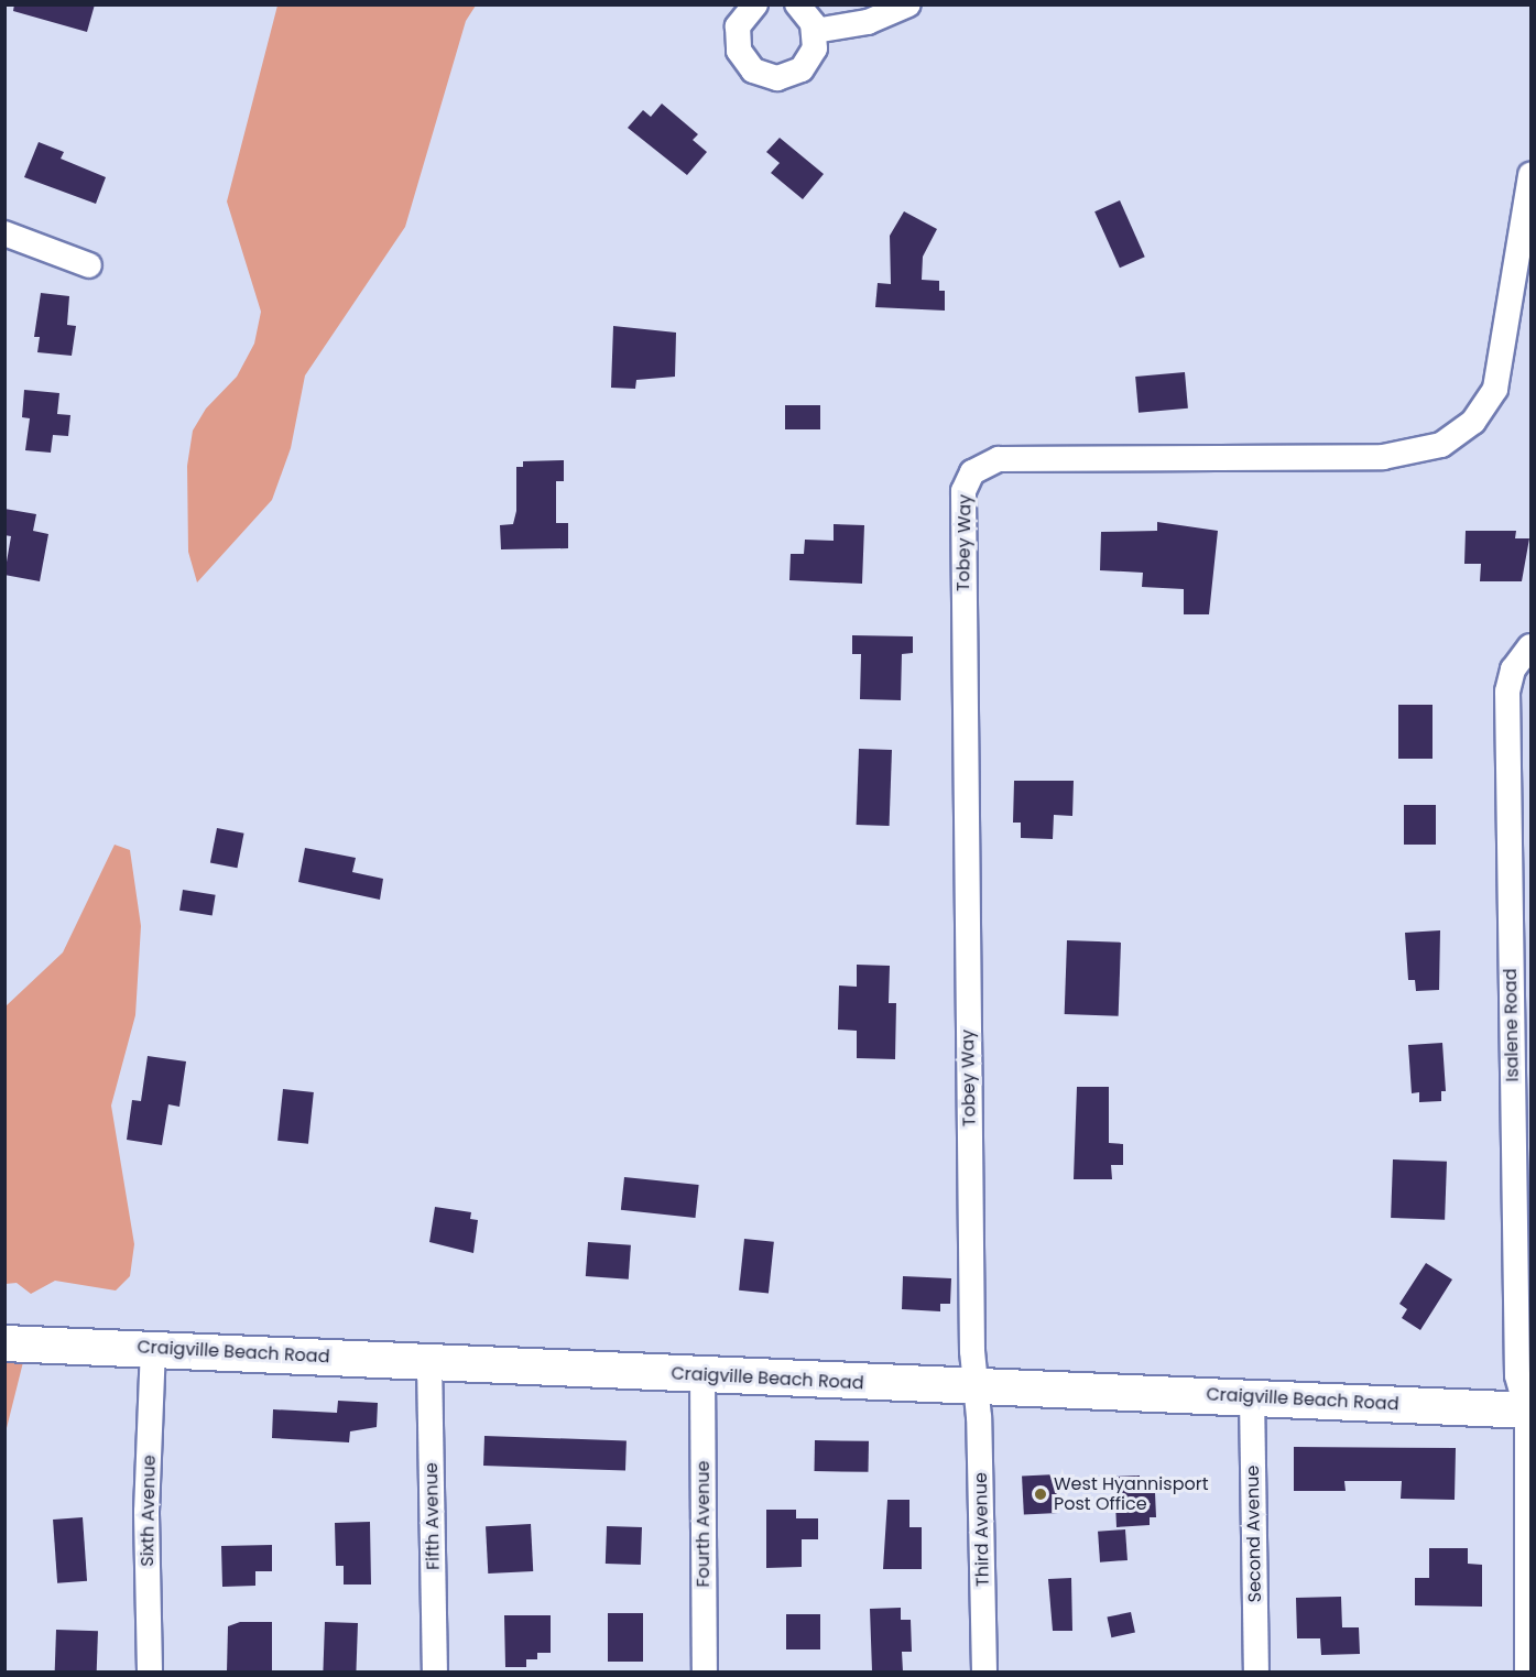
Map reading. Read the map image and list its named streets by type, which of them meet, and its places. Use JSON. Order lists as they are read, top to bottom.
{
  "streets": {
    "main road": ["Craigville Beach Road"],
    "street": [
      "Tobey Way",
      "Isalene Road",
      "Sixth Avenue",
      "Fifth Avenue",
      "Fourth Avenue",
      "Third Avenue",
      "Second Avenue"
    ]
  },
  "crossings": [
    ["Tobey Way", "Craigville Beach Road"],
    ["Tobey Way", "Third Avenue"],
    ["Isalene Road", "Craigville Beach Road"],
    ["Craigville Beach Road", "Sixth Avenue"],
    ["Craigville Beach Road", "Fifth Avenue"],
    ["Craigville Beach Road", "Fourth Avenue"],
    ["Craigville Beach Road", "Third Avenue"],
    ["Craigville Beach Road", "Second Avenue"]
  ],
  "places": ["West Hyannisport Post Office"]
}
